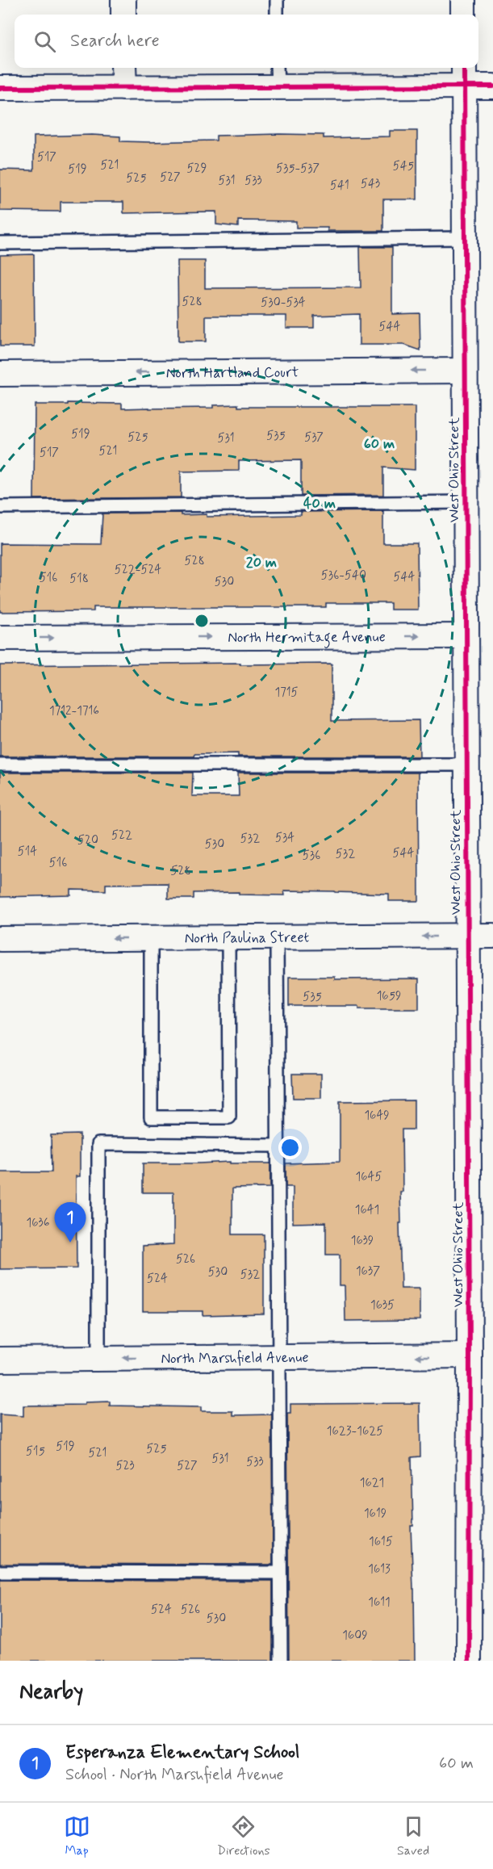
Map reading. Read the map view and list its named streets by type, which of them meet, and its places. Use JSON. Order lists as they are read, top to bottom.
{
  "streets": {
    "street": [
      "North Hartland Court",
      "West Ohio Street",
      "North Hermitage Avenue",
      "North Paulina Street",
      "North Marshfield Avenue"
    ]
  },
  "crossings": [
    ["North Hartland Court", "West Ohio Street"],
    ["West Ohio Street", "North Hermitage Avenue"],
    ["West Ohio Street", "North Paulina Street"],
    ["West Ohio Street", "North Marshfield Avenue"]
  ],
  "one_way": [
    "North Hartland Court",
    "North Hermitage Avenue",
    "North Paulina Street",
    "North Marshfield Avenue"
  ],
  "house_numbers": [
    "517",
    "521",
    "545",
    "529",
    "535-537",
    "519",
    "527",
    "525",
    "531",
    "533",
    "543",
    "541",
    "528",
    "530-534",
    "544",
    "519",
    "535",
    "525",
    "537",
    "531",
    "521",
    "517",
    "528",
    "522-524",
    "536-540",
    "544",
    "516",
    "518",
    "530",
    "1715",
    "1712-1716",
    "522",
    "534",
    "532",
    "520",
    "530",
    "514",
    "544",
    "532",
    "536",
    "516",
    "528",
    "1659",
    "535",
    "1649",
    "1645",
    "1641",
    "1636",
    "1639",
    "526",
    "1637",
    "530",
    "532",
    "524",
    "1635",
    "1623-1625",
    "519",
    "525",
    "515",
    "521",
    "531",
    "533",
    "523",
    "527",
    "1621",
    "1619",
    "1615",
    "1613",
    "1611",
    "524",
    "526",
    "530",
    "1609"
  ],
  "page": {
    "search": "Search here",
    "pins": "1",
    "heading": "Nearby",
    "list": [
      {
        "mark": "1",
        "name": "Esperanza Elementary School",
        "note": "School · North Marshfield Avenue",
        "value": "60 m"
      }
    ],
    "nav": ["Map", "Directions", "Saved"]
  },
  "rings": ["60 m", "40 m", "20 m"]
}
